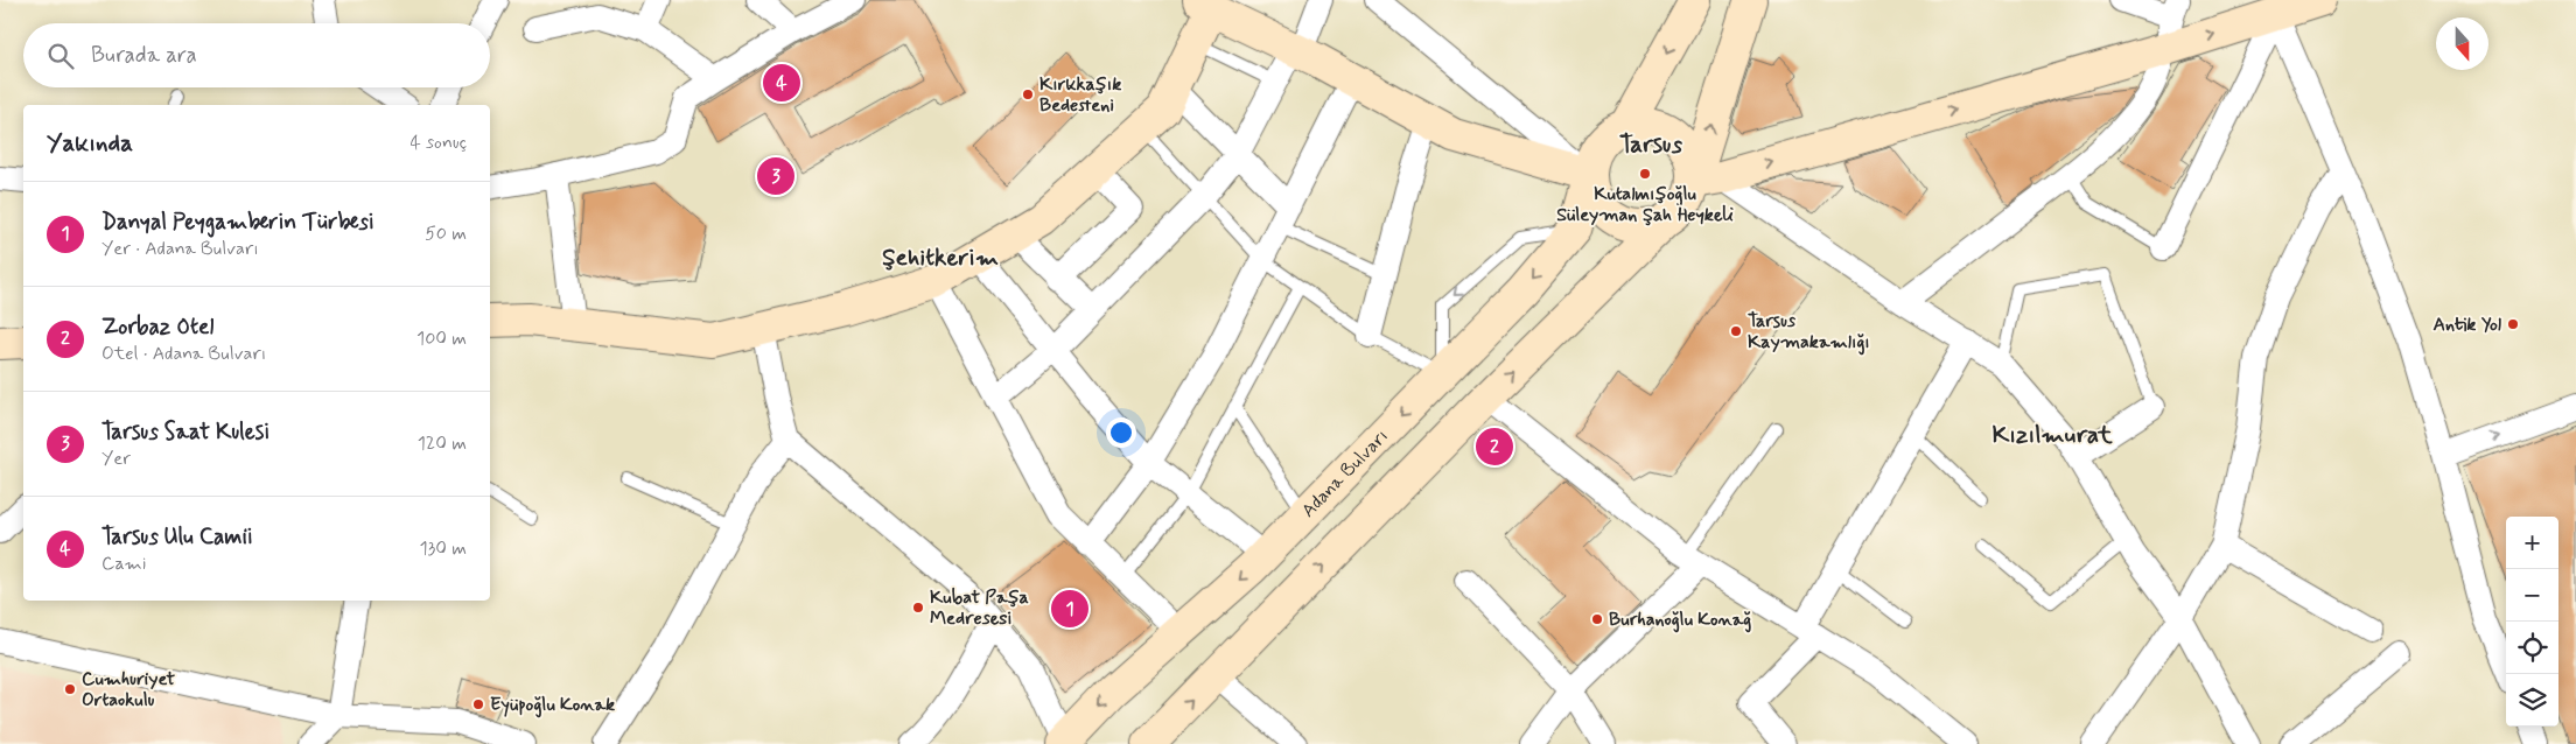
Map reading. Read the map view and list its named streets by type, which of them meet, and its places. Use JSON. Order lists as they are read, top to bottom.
{
  "streets": {
    "main road": ["Adana Bulvarı"]
  },
  "districts": ["Tarsus", "Şehitkerim", "Kızılmurat"],
  "places": [
    "Kırkkaşık Bedesteni",
    "Kutalmışoğlu Süleyman Şah Heykeli",
    "Antik Yol",
    "Tarsus Kaymakamlığı",
    "Kubat Paşa Medresesi",
    "Burhanoğlu Konağ",
    "Cumhuriyet Ortaokulu",
    "Eyüpoğlu Konak"
  ],
  "north": "bottom",
  "page": {
    "search": "Burada ara",
    "pins": [
      "4",
      "3",
      "2",
      "1"
    ],
    "heading": ["Yakında", "4 sonuç"],
    "list": [
      {
        "mark": "1",
        "name": "Danyal Peygamberin Türbesi",
        "note": "Yer · Adana Bulvarı",
        "value": "50 m"
      },
      {
        "mark": "2",
        "name": "Zorbaz Otel",
        "note": "Otel · Adana Bulvarı",
        "value": "100 m"
      },
      {
        "mark": "3",
        "name": "Tarsus Saat Kulesi",
        "note": "Yer",
        "value": "120 m"
      },
      {
        "mark": "4",
        "name": "Tarsus Ulu Camii",
        "note": "Cami",
        "value": "130 m"
      }
    ],
    "map_buttons": ["+", "−"]
  }
}
